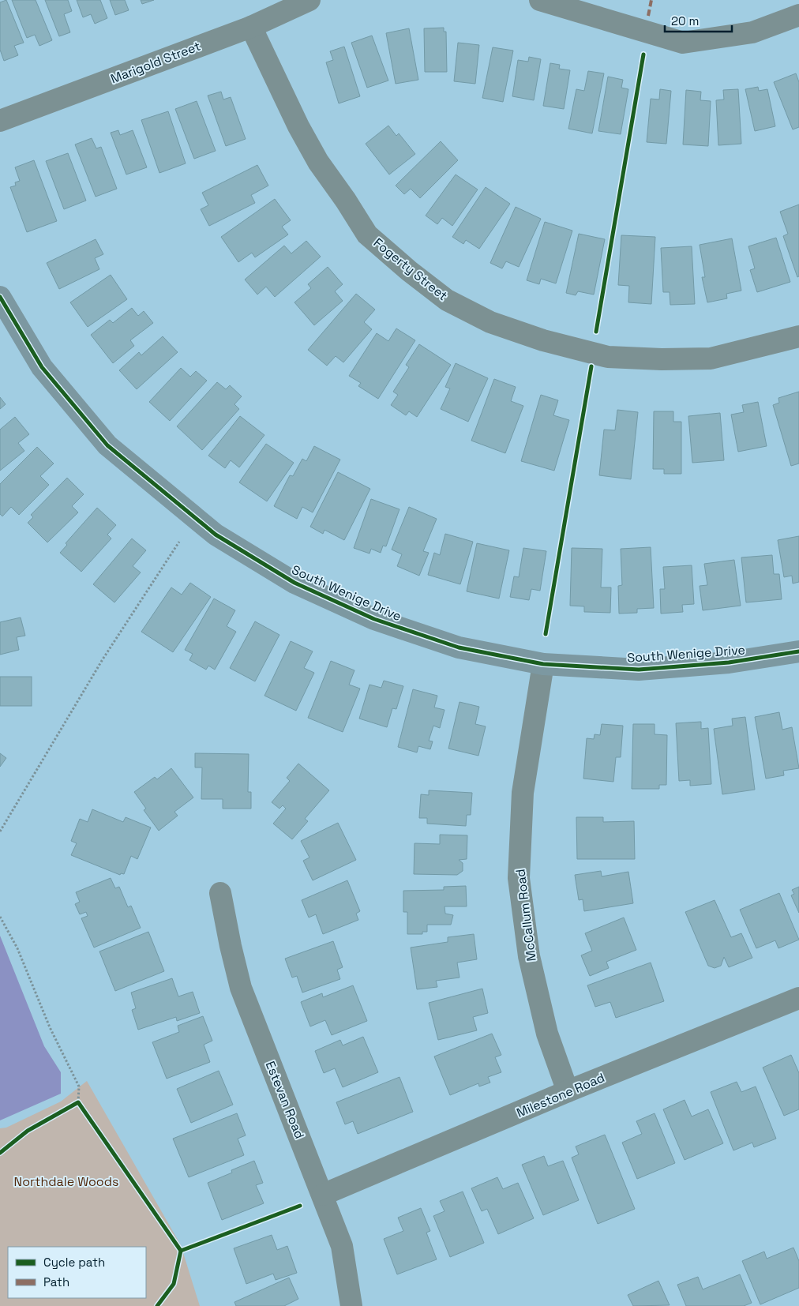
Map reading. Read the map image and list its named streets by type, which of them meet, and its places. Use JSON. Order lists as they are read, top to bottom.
{
  "streets": {
    "street": [
      "Marigold Street",
      "Fogerty Street",
      "South Wenige Drive",
      "McCallum Road",
      "Milestone Road",
      "Estevan Road"
    ]
  },
  "crossings": [
    ["Marigold Street", "Fogerty Street"],
    ["South Wenige Drive", "McCallum Road"],
    ["McCallum Road", "Milestone Road"],
    ["Milestone Road", "Estevan Road"]
  ],
  "parks": ["Northdale Woods"],
  "legend": ["Cycle path", "Path"],
  "scale_bar": "20 m"
}
